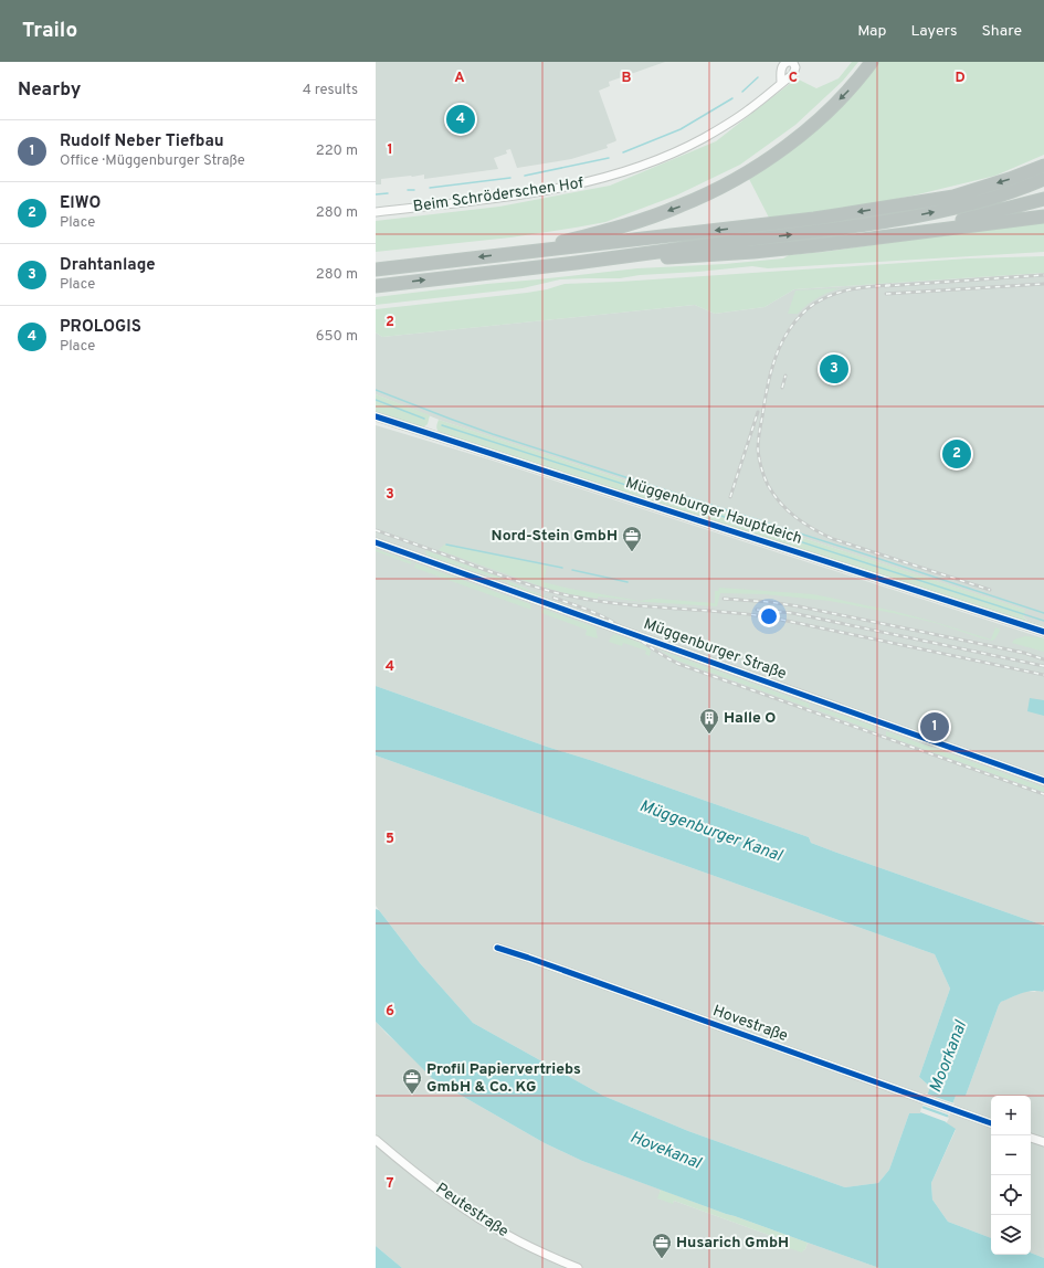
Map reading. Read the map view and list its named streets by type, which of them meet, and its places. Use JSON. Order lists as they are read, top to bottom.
{
  "streets": {
    "street": [
      "Beim Schröderschen Hof",
      "Müggenburger Hauptdeich",
      "Müggenburger Straße",
      "Hovestraße",
      "Peutestraße"
    ]
  },
  "water": ["Müggenburger Kanal", "Moorkanal", "Hovekanal"],
  "places": {
    "office": ["Nord-Stein GmbH", "Profil Papiervertriebs GmbH & Co. KG", "Husarich GmbH"],
    "building": ["Halle O"]
  },
  "page": {
    "header": "Trailo",
    "nav": ["Map", "Layers", "Share"],
    "heading": ["Nearby", "4 results"],
    "pins": [
      "4",
      "3",
      "2",
      "1"
    ],
    "list": [
      {
        "mark": "1",
        "name": "Rudolf Neber Tiefbau",
        "note": "Office · Müggenburger Straße",
        "value": "220 m"
      },
      {
        "mark": "2",
        "name": "ElWO",
        "note": "Place",
        "value": "280 m"
      },
      {
        "mark": "3",
        "name": "Drahtanlage",
        "note": "Place",
        "value": "280 m"
      },
      {
        "mark": "4",
        "name": "PROLOGIS",
        "note": "Place",
        "value": "650 m"
      }
    ],
    "map_buttons": ["+", "−"]
  },
  "grid": {
    "columns": [
      "A",
      "B",
      "C",
      "D"
    ],
    "rows": [
      "1",
      "2",
      "3",
      "4",
      "5",
      "6",
      "7"
    ]
  }
}
